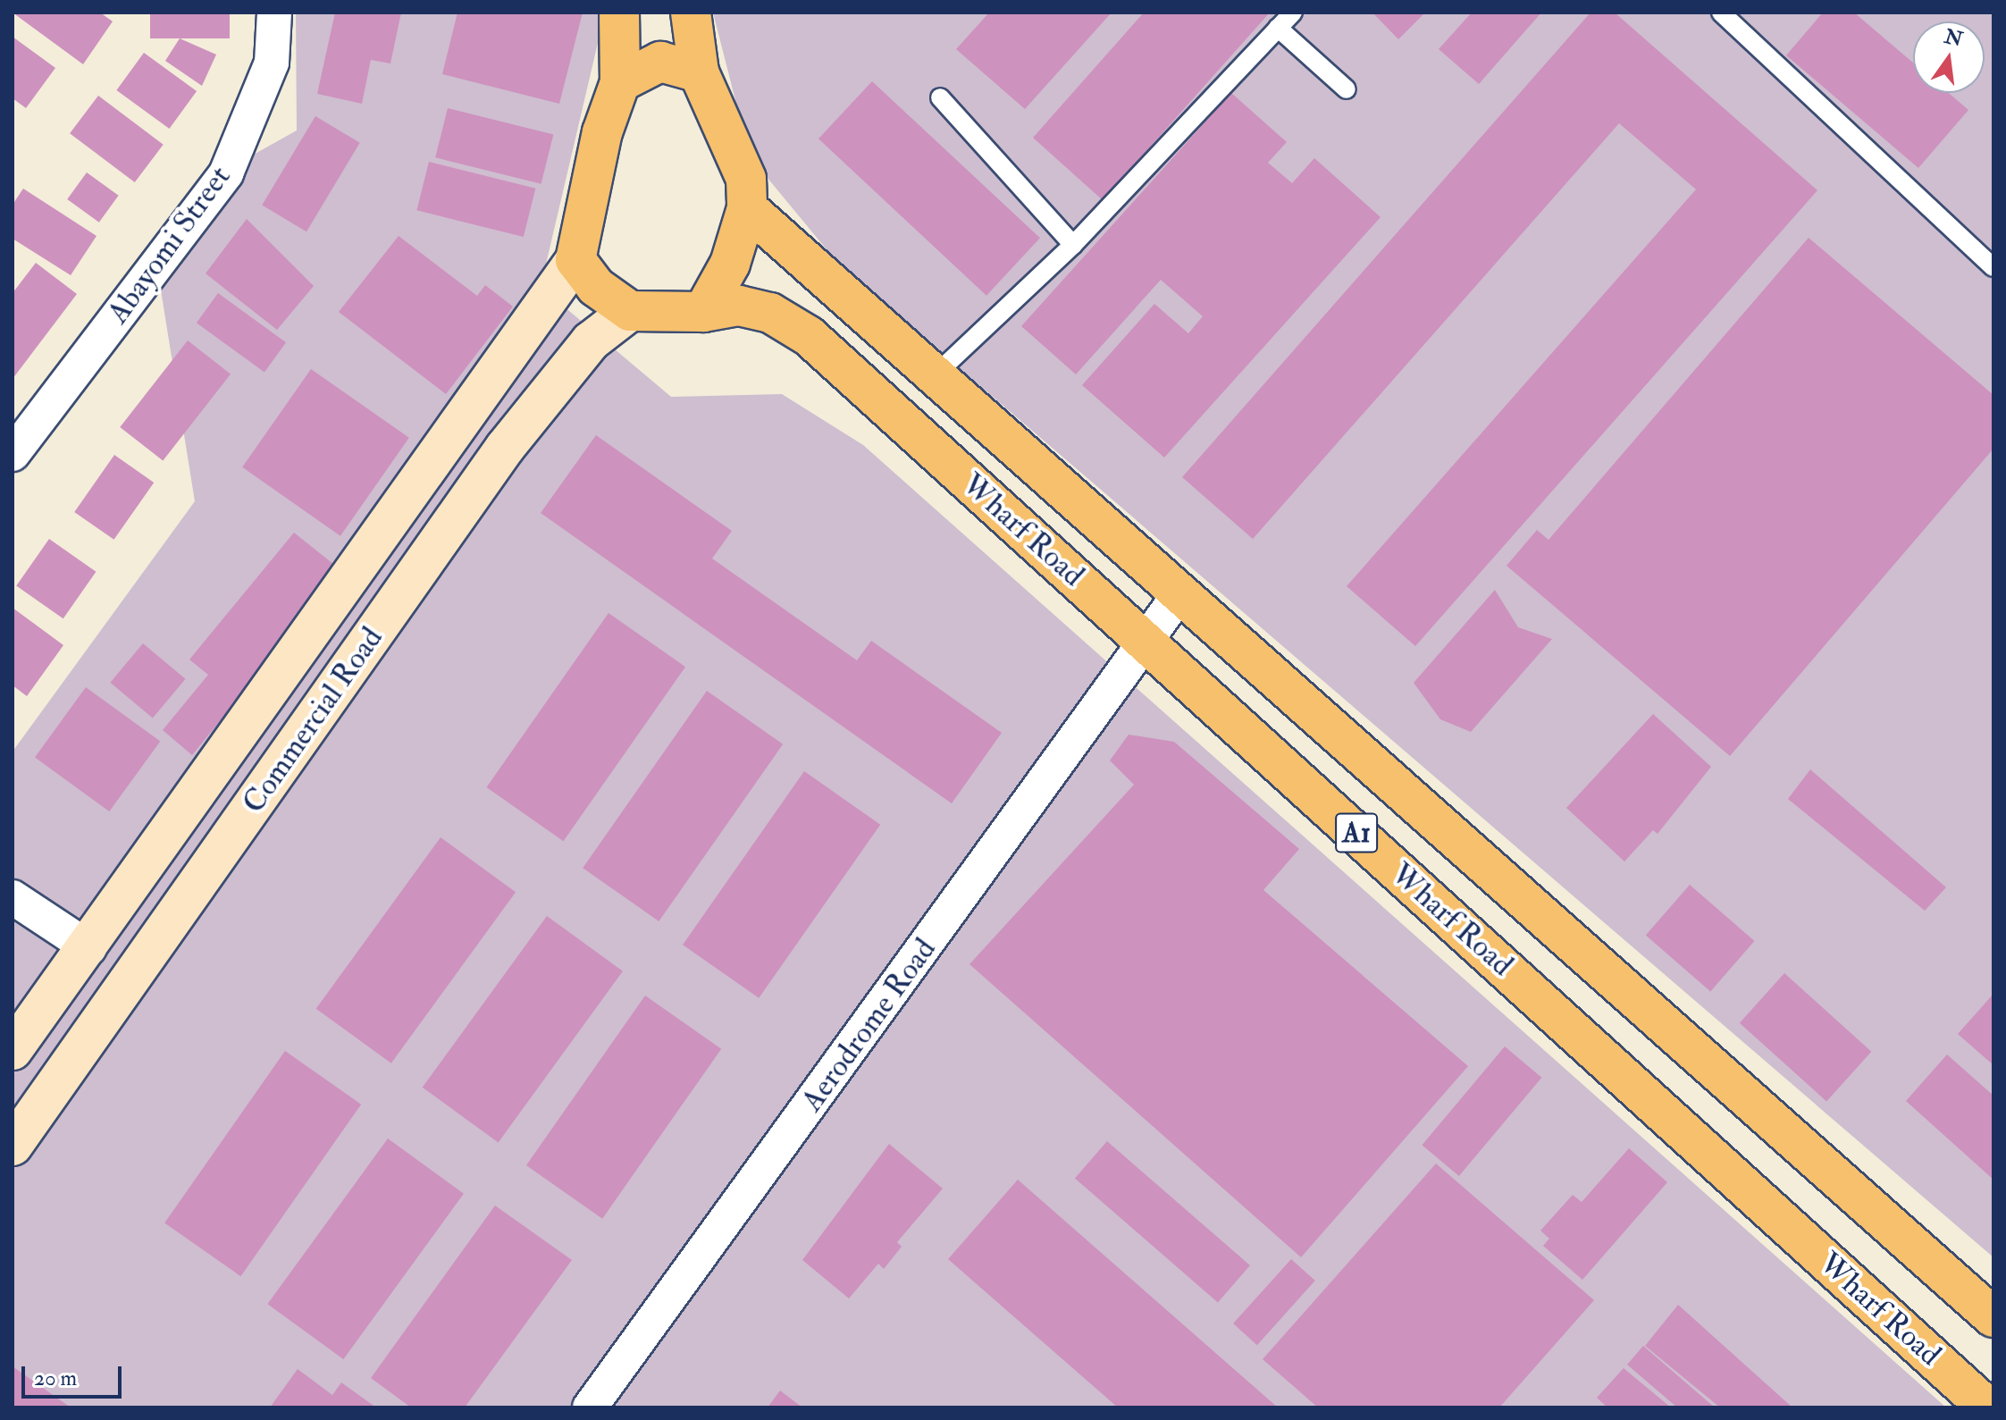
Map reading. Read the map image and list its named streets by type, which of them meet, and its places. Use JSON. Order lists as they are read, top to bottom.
{
  "streets": {
    "main road": ["Wharf Road", "Commercial Road", "A1"],
    "street": ["Abayomi Street", "Aerodrome Road"]
  },
  "crossings": [
    ["Wharf Road", "Commercial Road"],
    ["Wharf Road", "Aerodrome Road"]
  ],
  "scale_bar": "20 m",
  "north": "top"
}
